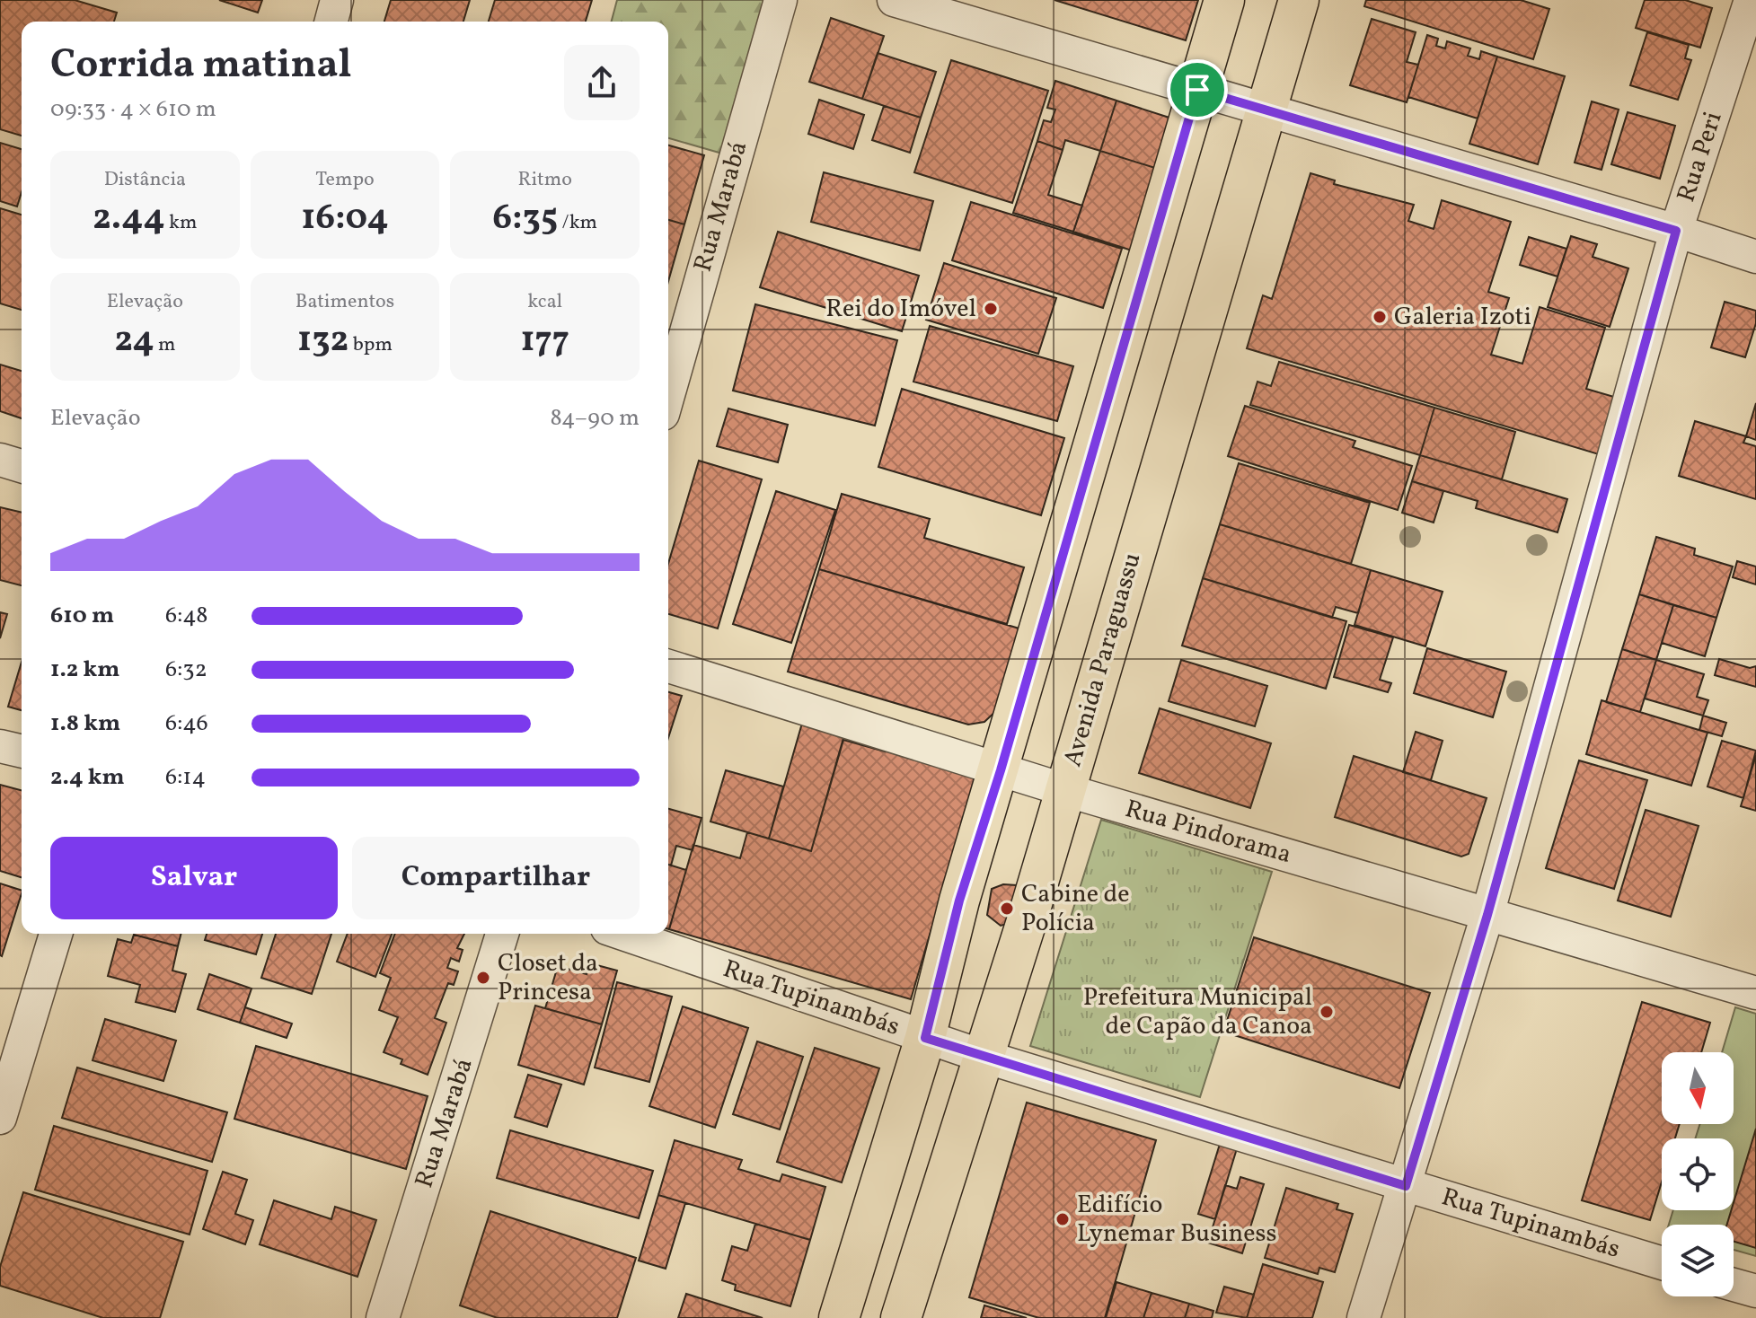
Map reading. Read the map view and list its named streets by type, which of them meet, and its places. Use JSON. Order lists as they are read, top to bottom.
{
  "streets": {
    "main road": ["Avenida Paraguassu"],
    "street": [
      "Rua Peri",
      "Rua Marabá",
      "Rua Pindorama",
      "Rua Tupinambás"
    ]
  },
  "crossings": [
    ["Rua Peri", "Rua Pindorama"],
    ["Rua Peri", "Rua Tupinambás"],
    ["Avenida Paraguassu", "Rua Pindorama"],
    ["Avenida Paraguassu", "Rua Tupinambás"]
  ],
  "places": [
    "Rei do Imóvel",
    "Galeria Izoti",
    "Cabine de Polícia",
    "Closet da Princesa",
    "Prefeitura Municipal de Capão da Canoa",
    "Edifício Lynemar Business"
  ],
  "north": "bottom",
  "page": {
    "heading": ["Corrida matinal", "09:33 · 4 × 610 m"],
    "stats": [
      ["Distância", "2.44 km"],
      ["Tempo", "16:04"],
      ["Ritmo", "6:35 /km"],
      ["Elevação", "24 m"],
      ["Batimentos", "132 bpm"],
      ["kcal", "177"]
    ],
    "chart": ["Elevação", "84–90 m"],
    "list": [
      {
        "name": "610 m",
        "note": "6:48"
      },
      {
        "name": "1.2 km",
        "note": "6:32"
      },
      {
        "name": "1.8 km",
        "note": "6:46"
      },
      {
        "name": "2.4 km",
        "note": "6:14"
      }
    ],
    "buttons": ["Salvar", "Compartilhar"]
  }
}
